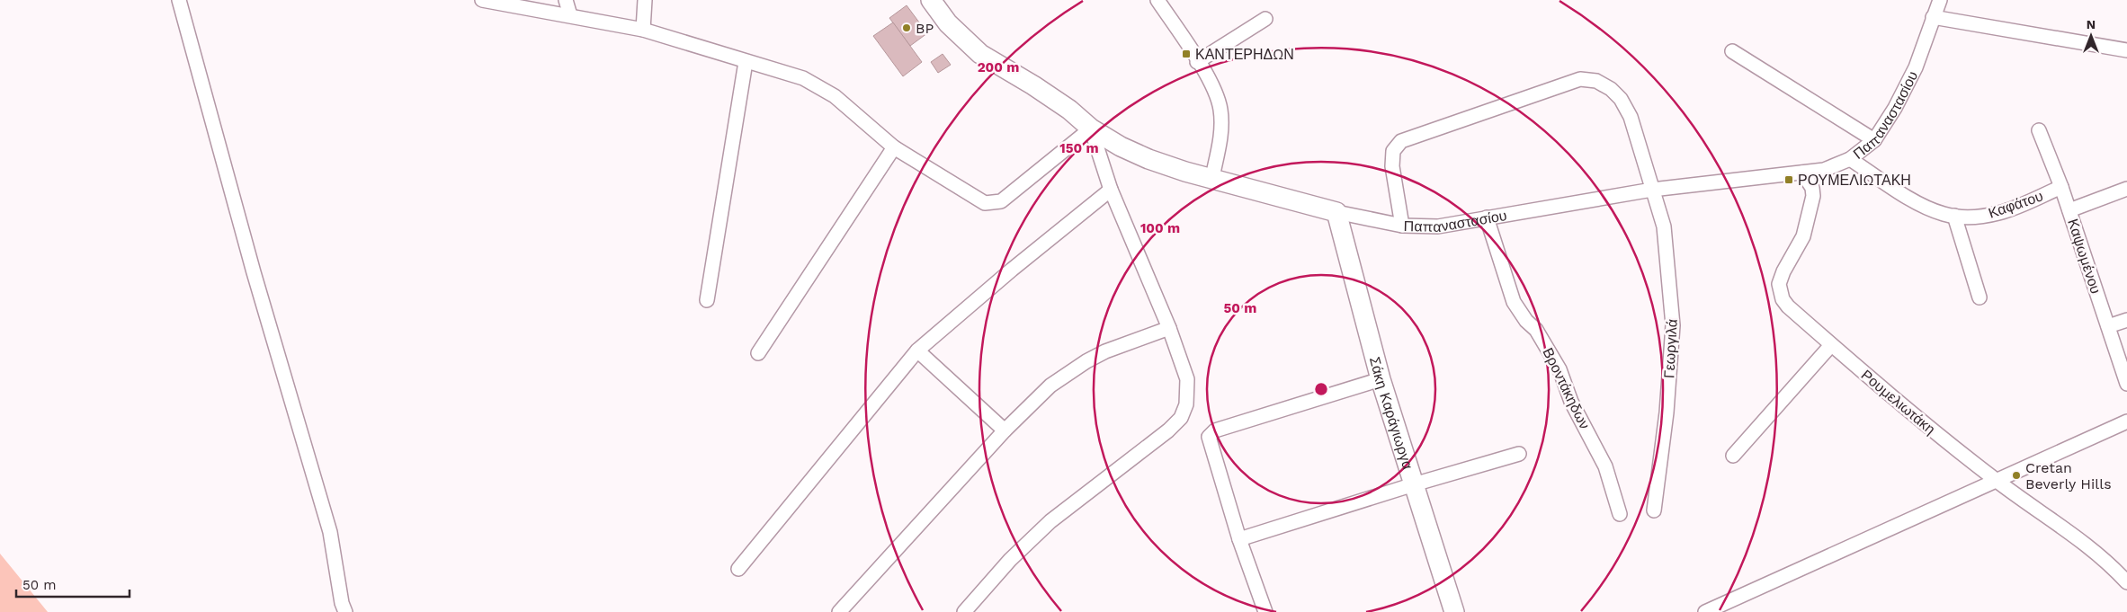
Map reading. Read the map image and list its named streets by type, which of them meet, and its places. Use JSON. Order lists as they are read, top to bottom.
{
  "streets": {
    "street": [
      "Παπαναστασίου",
      "Καφάτου",
      "Καψωμένου",
      "Γεωργιλά",
      "Βροντάκηδων",
      "Ρουμελιωτάκη",
      "Σάκη Καράγιωργα"
    ]
  },
  "crossings": [
    ["Παπαναστασίου", "Καφάτου"],
    ["Παπαναστασίου", "Γεωργιλά"],
    ["Παπαναστασίου", "Βροντάκηδων"],
    ["Παπαναστασίου", "Ρουμελιωτάκη"],
    ["Παπαναστασίου", "Σάκη Καράγιωργα"],
    ["Καφάτου", "Καψωμένου"]
  ],
  "places": {
    "other": ["BP", "Cretan Beverly Hills"],
    "transit": ["ΚΑΝΤΕΡΗΔΩΝ", "ΡΟΥΜΕΛΙΩΤΑΚΗ"]
  },
  "scale_bar": "50 m",
  "north": "top",
  "rings": [
    "200 m",
    "150 m",
    "100 m",
    "50 m"
  ]
}
